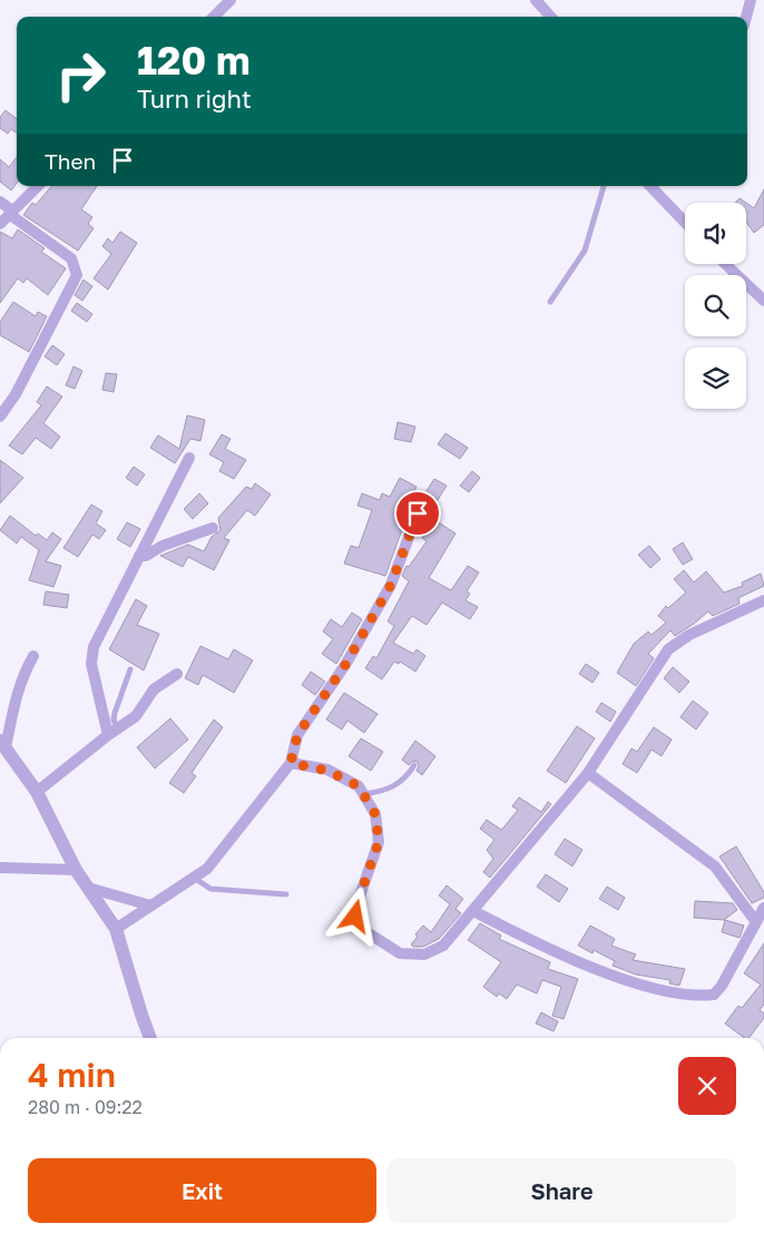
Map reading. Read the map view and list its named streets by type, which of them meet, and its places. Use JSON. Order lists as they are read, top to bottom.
{
  "page": {
    "turn": ["120 m", "Turn right"],
    "then": "Then",
    "heading": ["4 min", "280 m · 09:22"],
    "buttons": ["Exit", "Share"]
  }
}
